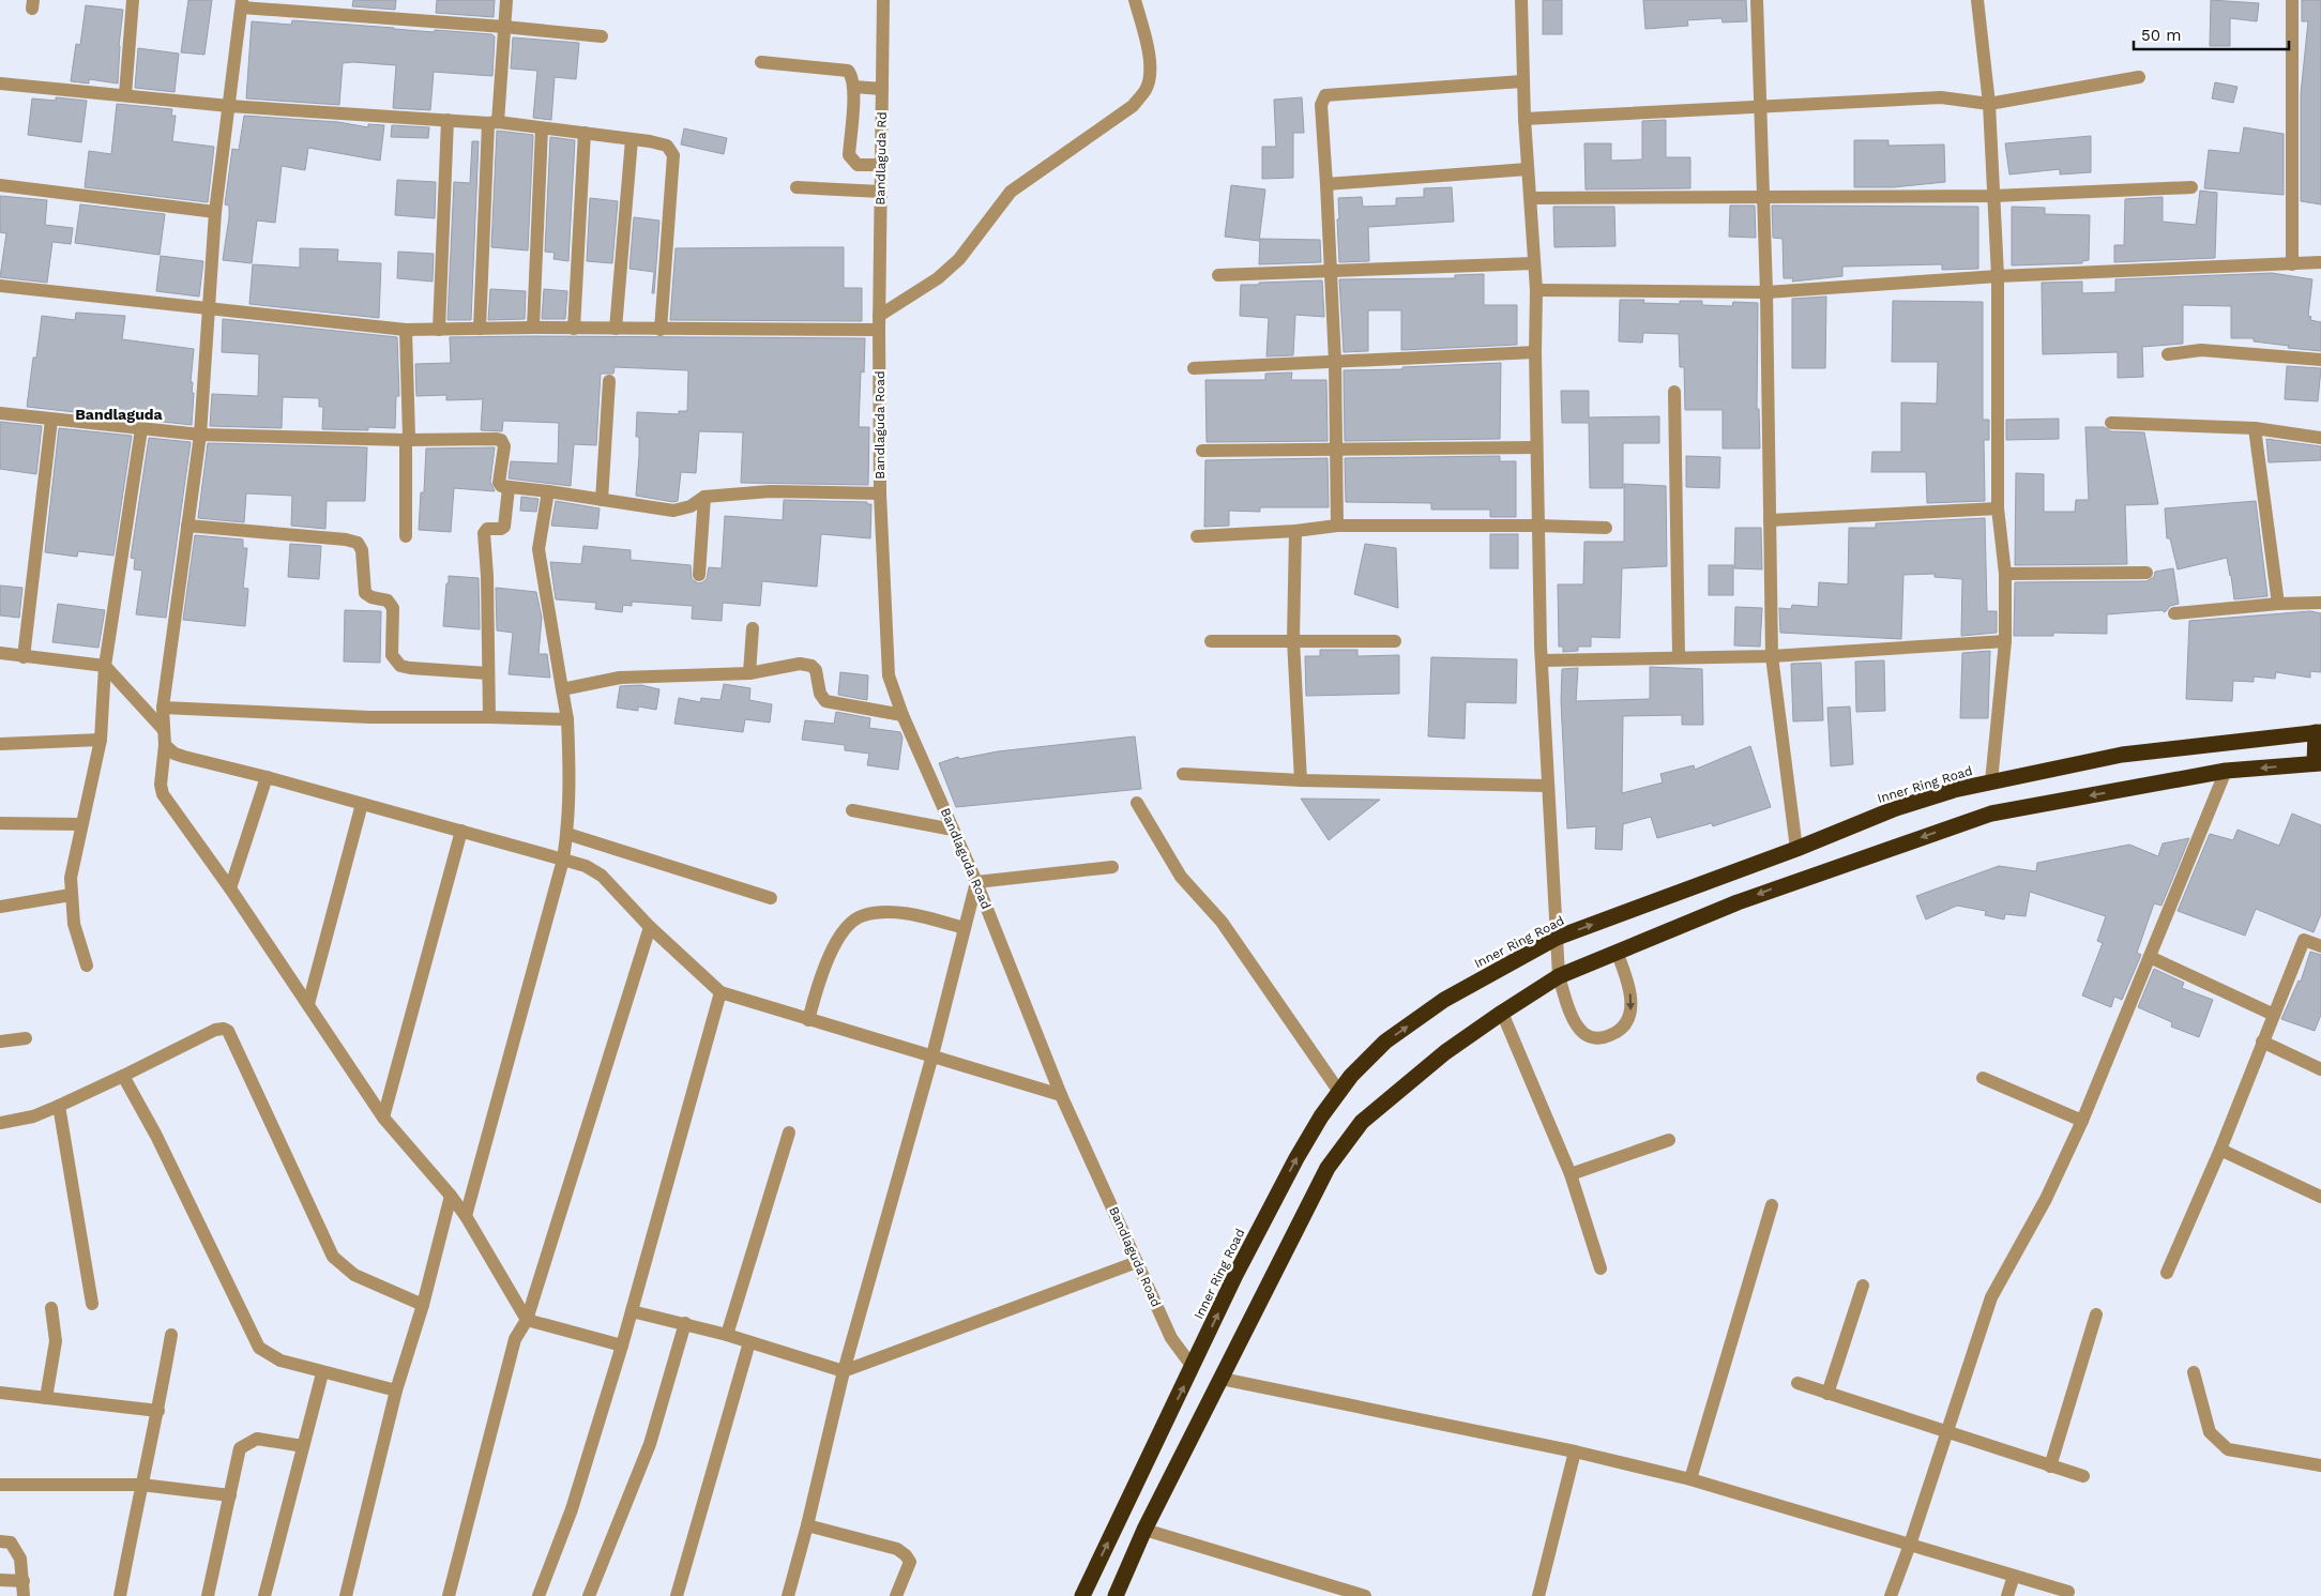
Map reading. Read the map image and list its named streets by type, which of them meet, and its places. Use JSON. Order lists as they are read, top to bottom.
{
  "streets": {
    "highway": ["Inner Ring Road"],
    "street": ["Bandlaguda Rd", "Bandlaguda Road"]
  },
  "crossings": [
    ["Bandlaguda Rd", "Bandlaguda Road"],
    ["Bandlaguda Road", "Inner Ring Road"]
  ],
  "districts": ["Bandlaguda"],
  "scale_bar": "50 m"
}
